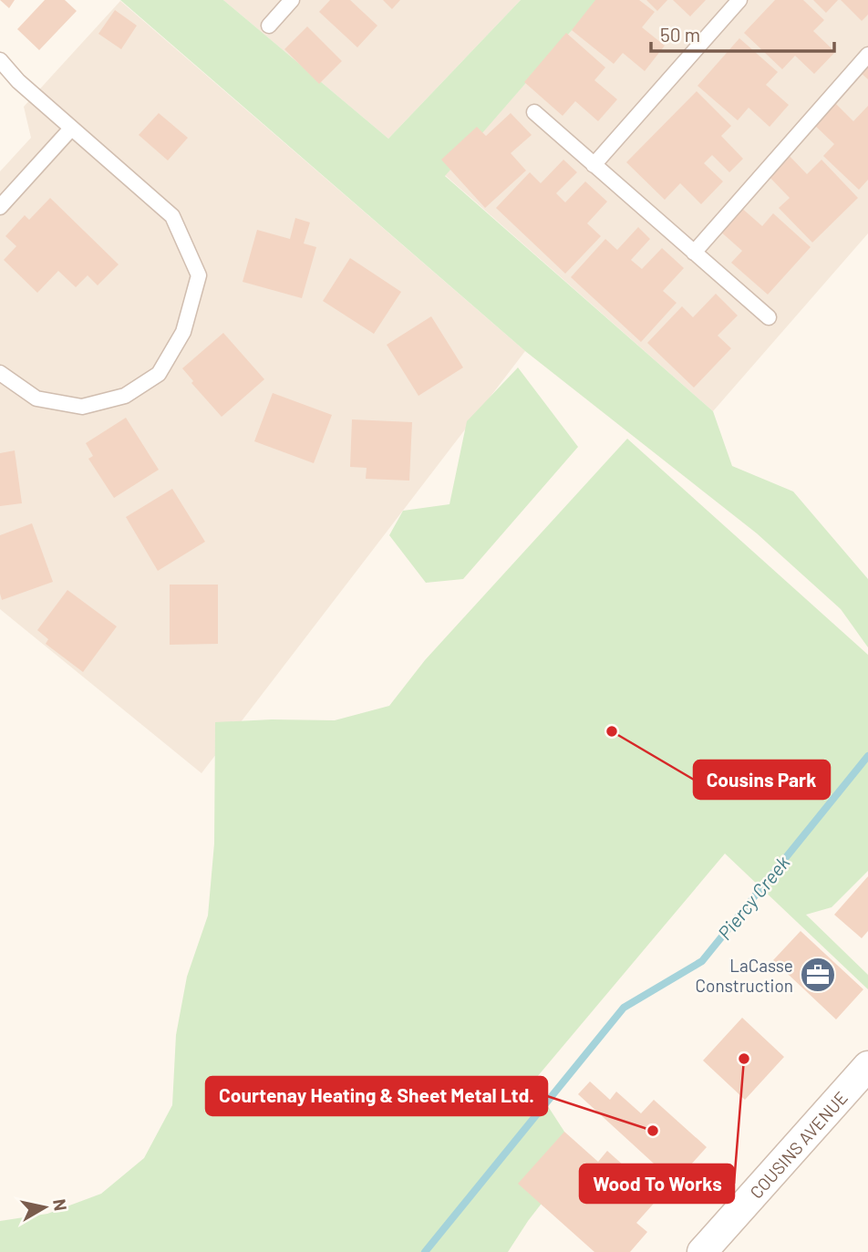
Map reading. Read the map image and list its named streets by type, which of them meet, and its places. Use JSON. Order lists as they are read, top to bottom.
{
  "streets": {
    "street": ["COUSINS AVENUE"]
  },
  "water": ["Piercy Creek"],
  "places": {
    "other": ["Cousins Park", "Wood To Works", "Courtenay Heating & Sheet Metal Ltd."],
    "office": ["LaCasse Construction"]
  },
  "scale_bar": "50 m",
  "north": "right"
}
